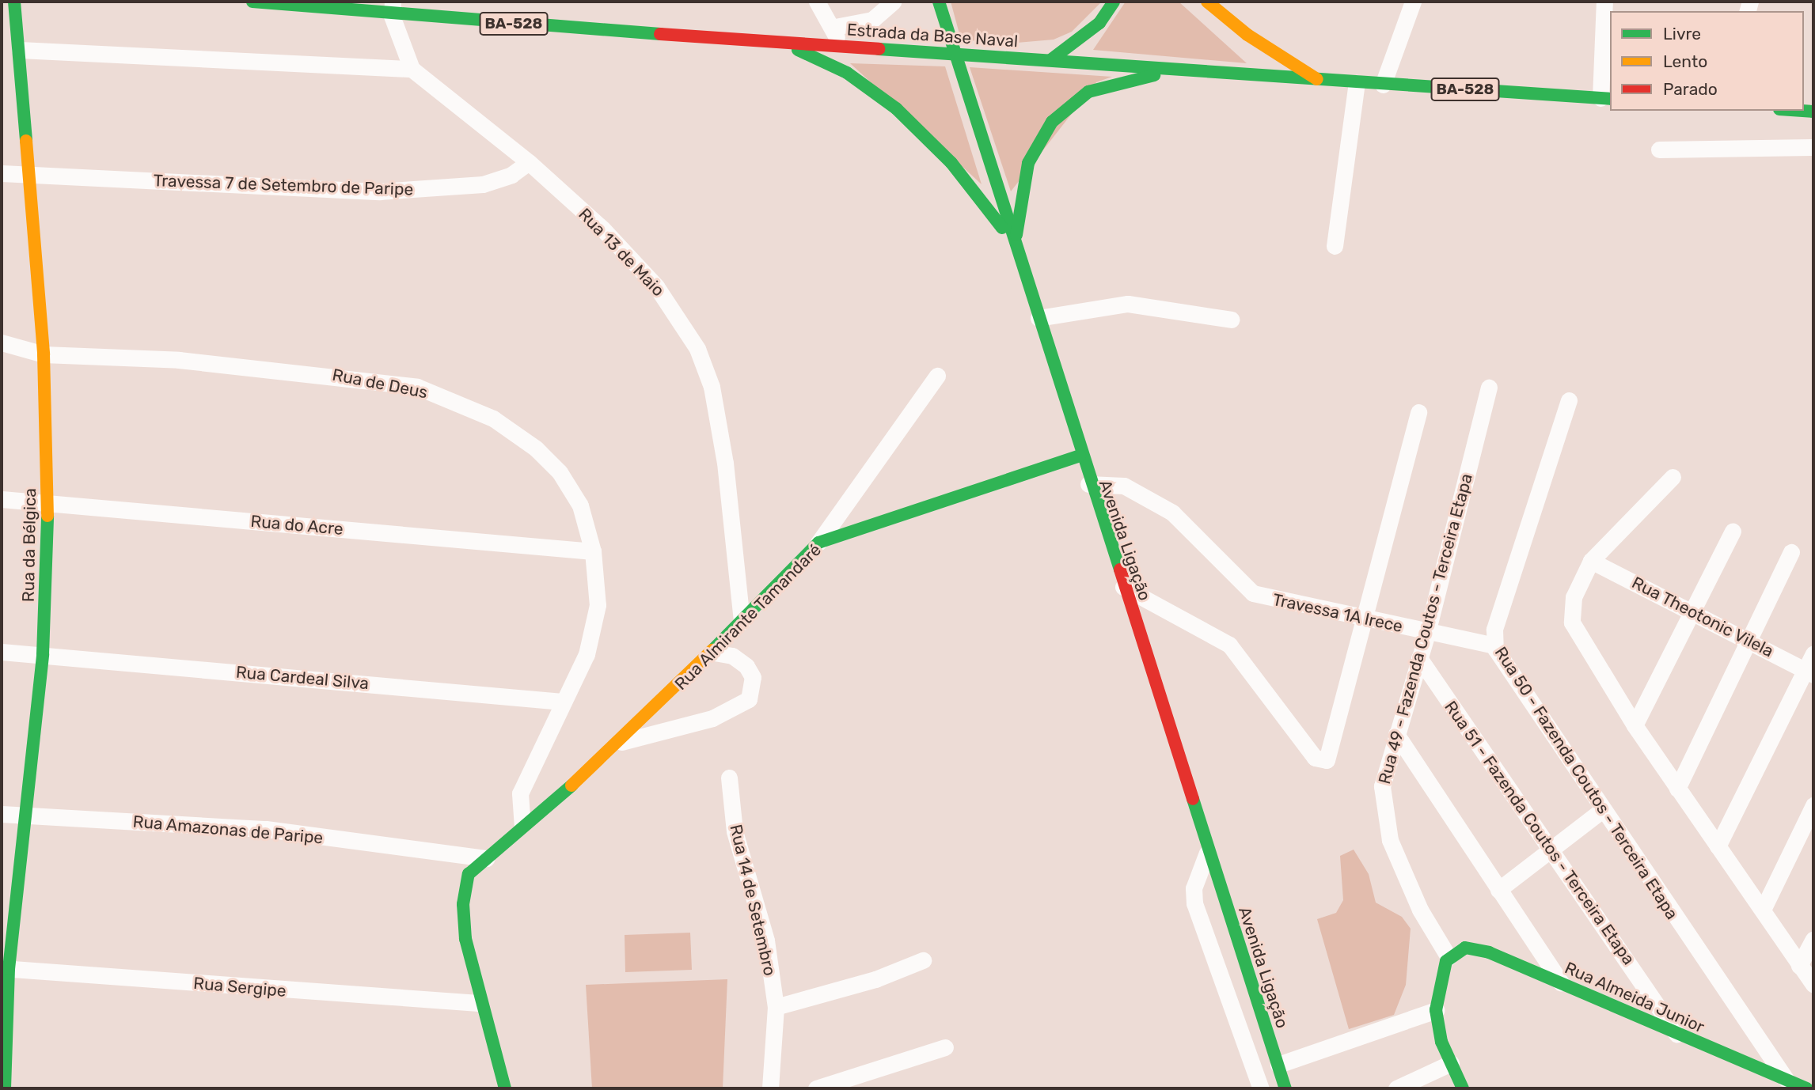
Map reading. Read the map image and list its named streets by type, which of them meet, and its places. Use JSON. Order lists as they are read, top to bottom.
{
  "streets": {
    "main road": [
      "BA-528",
      "Estrada da Base Naval",
      "Avenida Ligação",
      "Rua da Bélgica",
      "Rua Almirante Tamandaré",
      "Rua Almeida Junior"
    ],
    "street": [
      "Travessa 7 de Setembro de Paripe",
      "Rua 13 de Maio",
      "Rua de Deus",
      "Rua do Acre",
      "Travessa 1A Irece",
      "Rua Theotonic Vilela",
      "Rua 49 - Fazenda Coutos - Terceira Etapa",
      "Rua Cardeal Silva",
      "Rua 50 - Fazenda Coutos - Terceira Etapa",
      "Rua Amazonas de Paripe",
      "Rua 51 - Fazenda Coutos - Terceira Etapa",
      "Rua 14 de Setembro",
      "Rua Sergipe"
    ]
  },
  "crossings": [
    ["Travessa 7 de Setembro de Paripe", "Rua 13 de Maio"],
    ["Travessa 7 de Setembro de Paripe", "Rua da Bélgica"],
    ["Rua 13 de Maio", "Rua Almirante Tamandaré"],
    ["Rua de Deus", "Rua do Acre"],
    ["Rua de Deus", "Rua da Bélgica"],
    ["Rua de Deus", "Rua Almirante Tamandaré"],
    ["Rua de Deus", "Rua Cardeal Silva"],
    ["Rua do Acre", "Rua da Bélgica"],
    ["Avenida Ligação", "Travessa 1A Irece"],
    ["Avenida Ligação", "Rua Almirante Tamandaré"],
    ["Rua da Bélgica", "Rua Cardeal Silva"],
    ["Rua da Bélgica", "Rua Amazonas de Paripe"],
    ["Rua da Bélgica", "Rua Sergipe"],
    ["Travessa 1A Irece", "Rua 49 - Fazenda Coutos - Terceira Etapa"],
    ["Travessa 1A Irece", "Rua 50 - Fazenda Coutos - Terceira Etapa"],
    ["Rua Almirante Tamandaré", "Rua Amazonas de Paripe"],
    ["Rua Almirante Tamandaré", "Rua Sergipe"],
    ["Rua 49 - Fazenda Coutos - Terceira Etapa", "Rua 51 - Fazenda Coutos - Terceira Etapa"],
    ["Rua 49 - Fazenda Coutos - Terceira Etapa", "Rua Almeida Junior"],
    ["Rua 50 - Fazenda Coutos - Terceira Etapa", "Rua Almeida Junior"],
    ["Rua 51 - Fazenda Coutos - Terceira Etapa", "Rua Almeida Junior"]
  ],
  "legend": ["Livre", "Lento", "Parado"]
}
